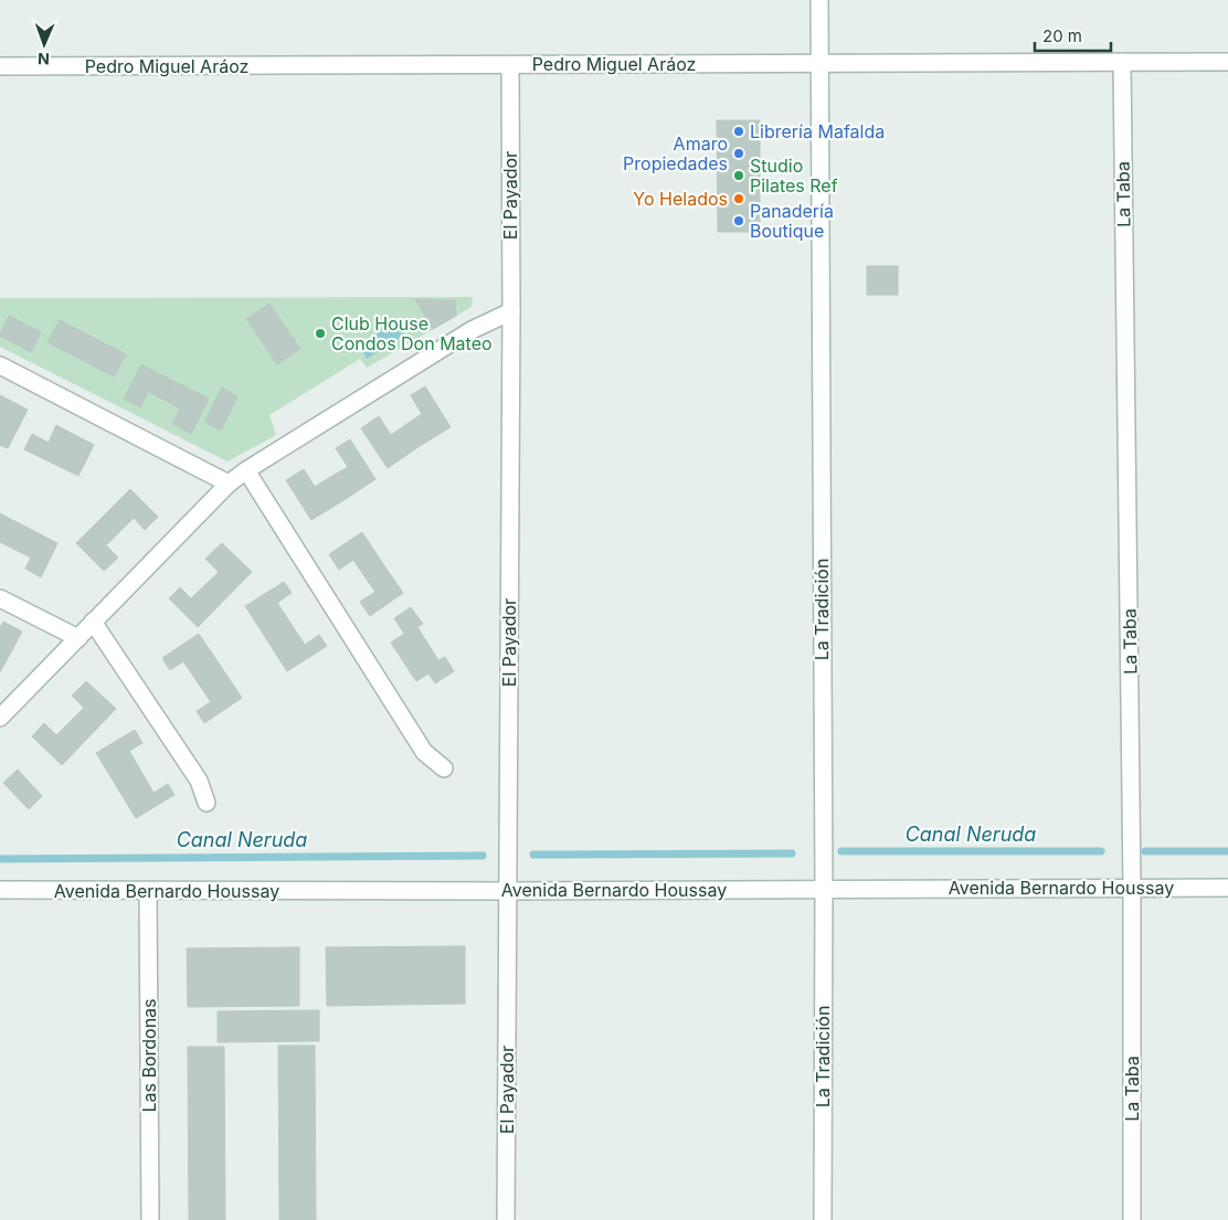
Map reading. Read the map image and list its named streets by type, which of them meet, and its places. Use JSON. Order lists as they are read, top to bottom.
{
  "streets": {
    "street": [
      "Pedro Miguel Aráoz",
      "La Taba",
      "El Payador",
      "La Tradición",
      "Avenida Bernardo Houssay",
      "Las Bordonas"
    ]
  },
  "crossings": [
    ["Pedro Miguel Aráoz", "La Taba"],
    ["Pedro Miguel Aráoz", "El Payador"],
    ["Pedro Miguel Aráoz", "La Tradición"],
    ["La Taba", "Avenida Bernardo Houssay"],
    ["El Payador", "Avenida Bernardo Houssay"],
    ["La Tradición", "Avenida Bernardo Houssay"],
    ["Avenida Bernardo Houssay", "Las Bordonas"]
  ],
  "water": ["Canal Neruda"],
  "places": [
    "Librería Mafalda",
    "Amaro Propiedades",
    "Studio Pilates Ref",
    "Yo Helados",
    "Panadería Boutique",
    "Club House Condos Don Mateo"
  ],
  "scale_bar": "20 m",
  "north": "bottom"
}
